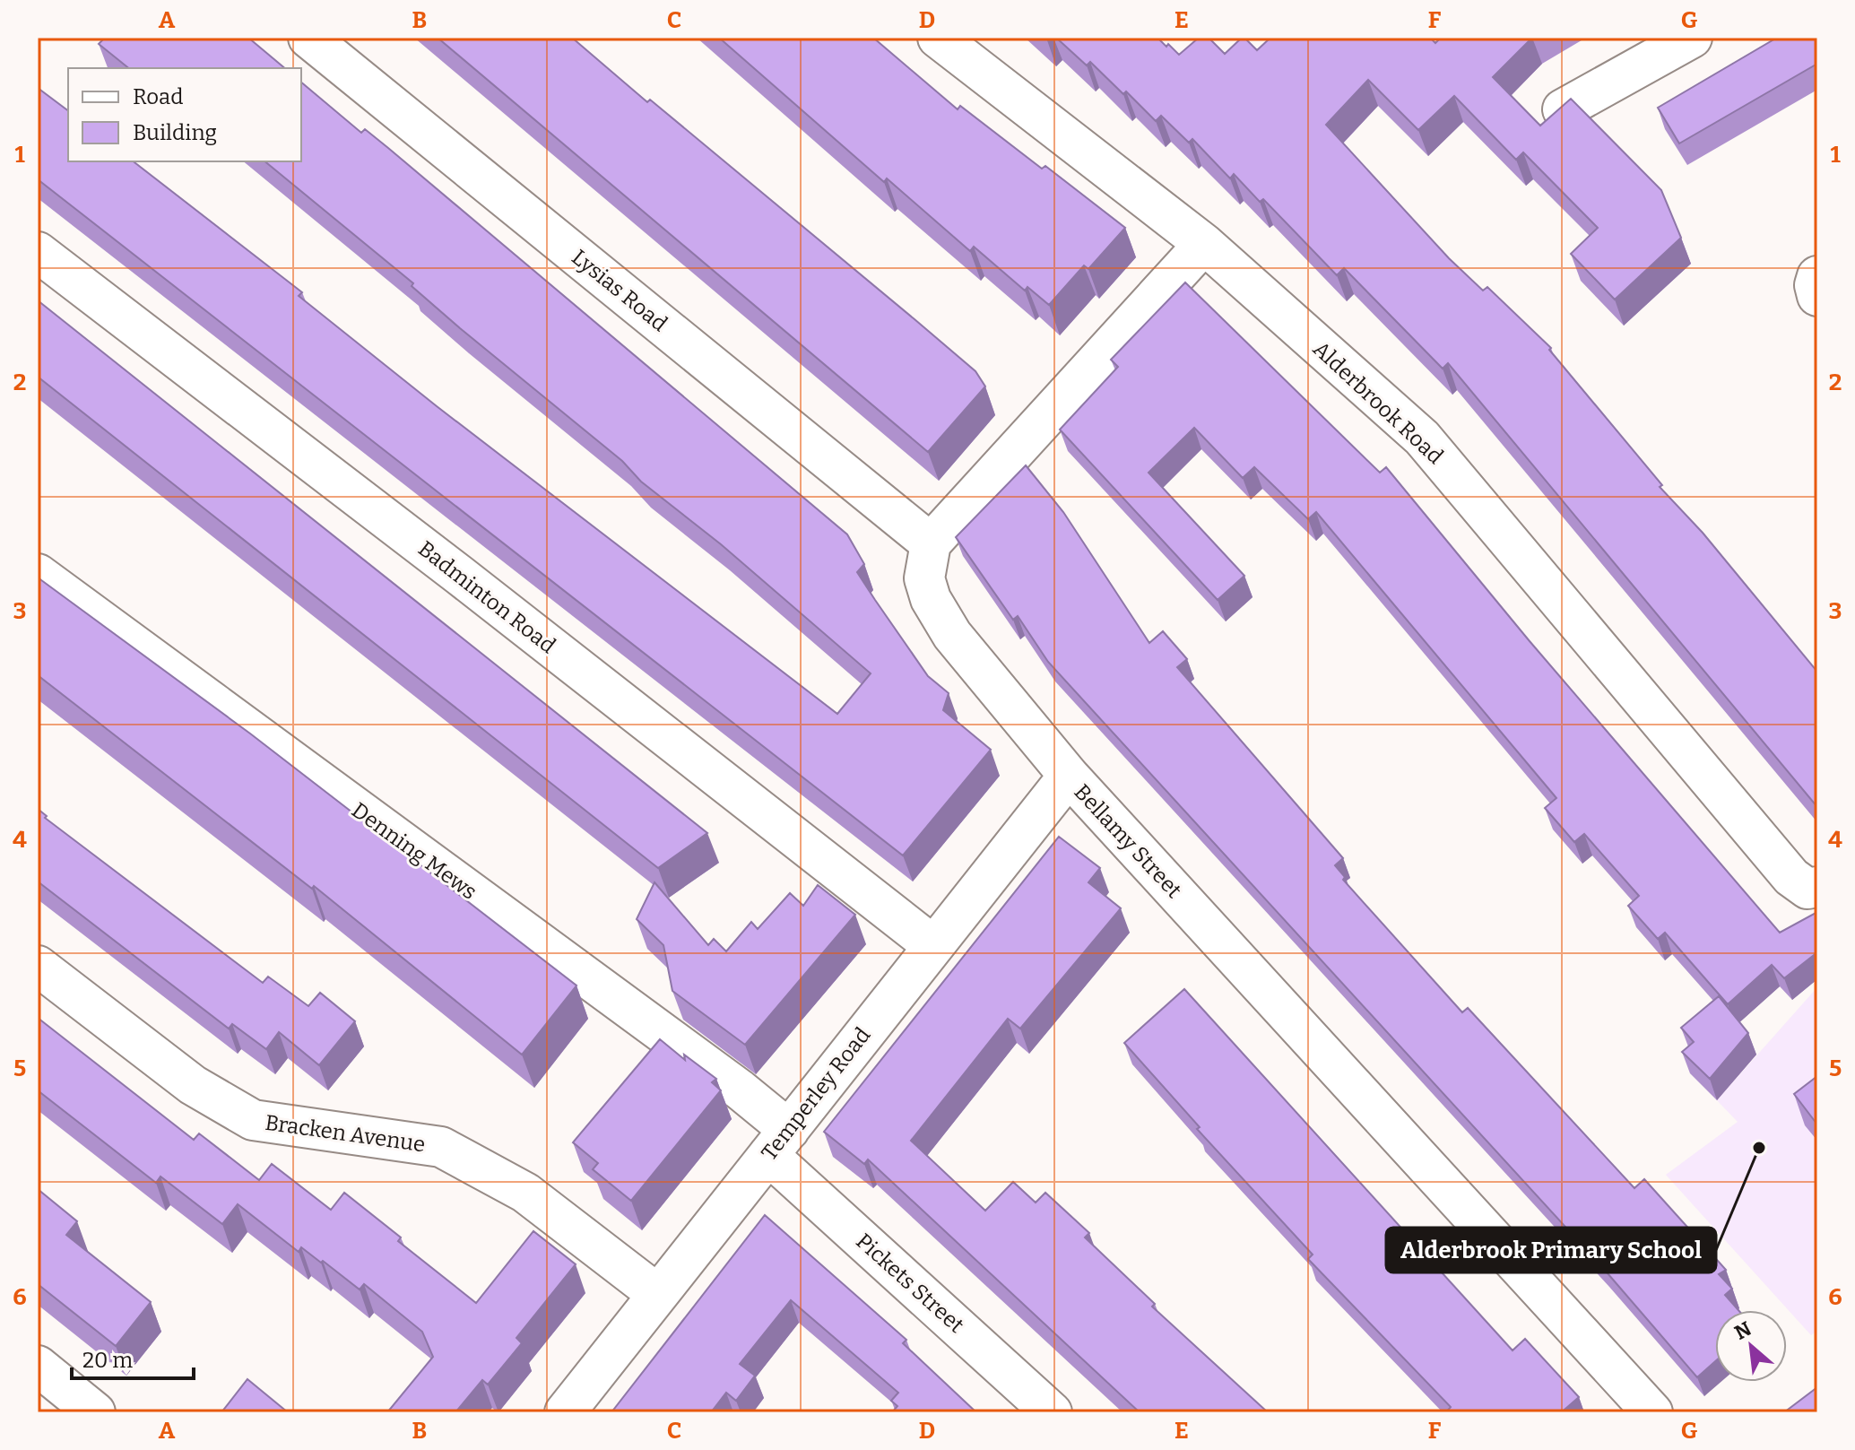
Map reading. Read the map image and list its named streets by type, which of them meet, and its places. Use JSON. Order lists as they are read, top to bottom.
{
  "streets": {
    "street": [
      "Lysias Road",
      "Alderbrook Road",
      "Badminton Road",
      "Bellamy Street",
      "Denning Mews",
      "Temperley Road",
      "Bracken Avenue",
      "Pickets Street"
    ]
  },
  "crossings": [
    ["Lysias Road", "Bellamy Street"],
    ["Badminton Road", "Temperley Road"],
    ["Bellamy Street", "Temperley Road"],
    ["Denning Mews", "Temperley Road"],
    ["Denning Mews", "Pickets Street"],
    ["Temperley Road", "Bracken Avenue"],
    ["Temperley Road", "Pickets Street"]
  ],
  "places": ["Alderbrook Primary School"],
  "legend": ["Road", "Building"],
  "scale_bar": "20 m",
  "north": "top left",
  "grid": {
    "columns": [
      "A",
      "B",
      "C",
      "D",
      "E",
      "F",
      "G"
    ],
    "rows": [
      "1",
      "2",
      "3",
      "4",
      "5",
      "6"
    ]
  }
}
